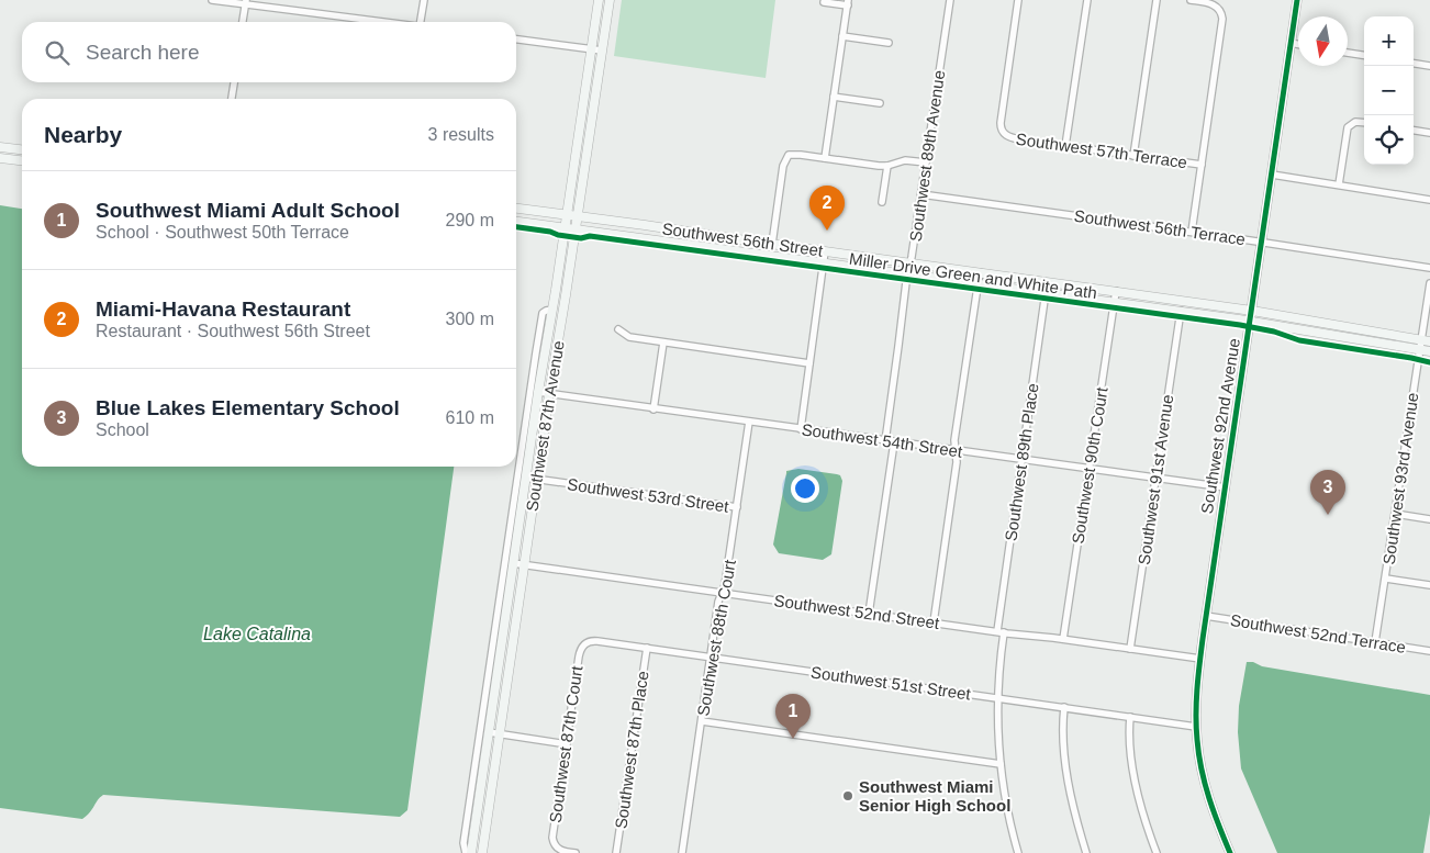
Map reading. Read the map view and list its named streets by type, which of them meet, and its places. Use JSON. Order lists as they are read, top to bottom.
{
  "streets": {
    "main road": ["Southwest 56th Street", "Southwest 87th Avenue"],
    "street": [
      "Southwest 57th Terrace",
      "Southwest 89th Avenue",
      "Southwest 56th Terrace",
      "Southwest 92nd Avenue",
      "Southwest 54th Street",
      "Southwest 89th Place",
      "Southwest 90th Court",
      "Southwest 93rd Avenue",
      "Southwest 91st Avenue",
      "Southwest 53rd Street",
      "Southwest 52nd Street",
      "Southwest 52nd Terrace",
      "Southwest 88th Court",
      "Southwest 51st Street",
      "Southwest 87th Court",
      "Southwest 87th Place"
    ],
    "cycle path": ["Miller Drive Green and White Path"]
  },
  "crossings": [
    ["Southwest 89th Avenue", "Southwest 56th Terrace"],
    ["Southwest 89th Avenue", "Southwest 56th Street"],
    ["Southwest 89th Avenue", "Southwest 54th Street"],
    ["Southwest 56th Terrace", "Southwest 92nd Avenue"],
    ["Southwest 56th Street", "Southwest 87th Avenue"],
    ["Southwest 56th Street", "Southwest 92nd Avenue"],
    ["Southwest 56th Street", "Southwest 89th Place"],
    ["Southwest 56th Street", "Southwest 90th Court"],
    ["Southwest 56th Street", "Southwest 93rd Avenue"],
    ["Southwest 56th Street", "Southwest 91st Avenue"],
    ["Southwest 87th Avenue", "Southwest 54th Street"],
    ["Southwest 87th Avenue", "Southwest 53rd Street"],
    ["Southwest 87th Avenue", "Southwest 52nd Street"],
    ["Southwest 92nd Avenue", "Southwest 54th Street"],
    ["Southwest 92nd Avenue", "Southwest 52nd Street"],
    ["Southwest 92nd Avenue", "Southwest 52nd Terrace"],
    ["Southwest 92nd Avenue", "Southwest 51st Street"],
    ["Southwest 54th Street", "Southwest 89th Place"],
    ["Southwest 54th Street", "Southwest 90th Court"],
    ["Southwest 54th Street", "Southwest 91st Avenue"],
    ["Southwest 54th Street", "Southwest 88th Court"],
    ["Southwest 89th Place", "Southwest 52nd Street"],
    ["Southwest 89th Place", "Southwest 51st Street"],
    ["Southwest 90th Court", "Southwest 52nd Street"],
    ["Southwest 93rd Avenue", "Southwest 52nd Terrace"],
    ["Southwest 91st Avenue", "Southwest 52nd Street"],
    ["Southwest 53rd Street", "Southwest 88th Court"],
    ["Southwest 52nd Street", "Southwest 88th Court"],
    ["Southwest 88th Court", "Southwest 51st Street"],
    ["Southwest 51st Street", "Southwest 87th Court"],
    ["Southwest 51st Street", "Southwest 87th Place"]
  ],
  "water": ["Lake Catalina"],
  "places": ["Southwest Miami Senior High School"],
  "north": "bottom",
  "page": {
    "map_buttons": ["+", "−"],
    "search": "Search here",
    "heading": ["Nearby", "3 results"],
    "list": [
      {
        "mark": "1",
        "name": "Southwest Miami Adult School",
        "note": "School · Southwest 50th Terrace",
        "value": "290 m"
      },
      {
        "mark": "2",
        "name": "Miami-Havana Restaurant",
        "note": "Restaurant · Southwest 56th Street",
        "value": "300 m"
      },
      {
        "mark": "3",
        "name": "Blue Lakes Elementary School",
        "note": "School",
        "value": "610 m"
      }
    ],
    "pins": ["2", "3", "1"]
  }
}
